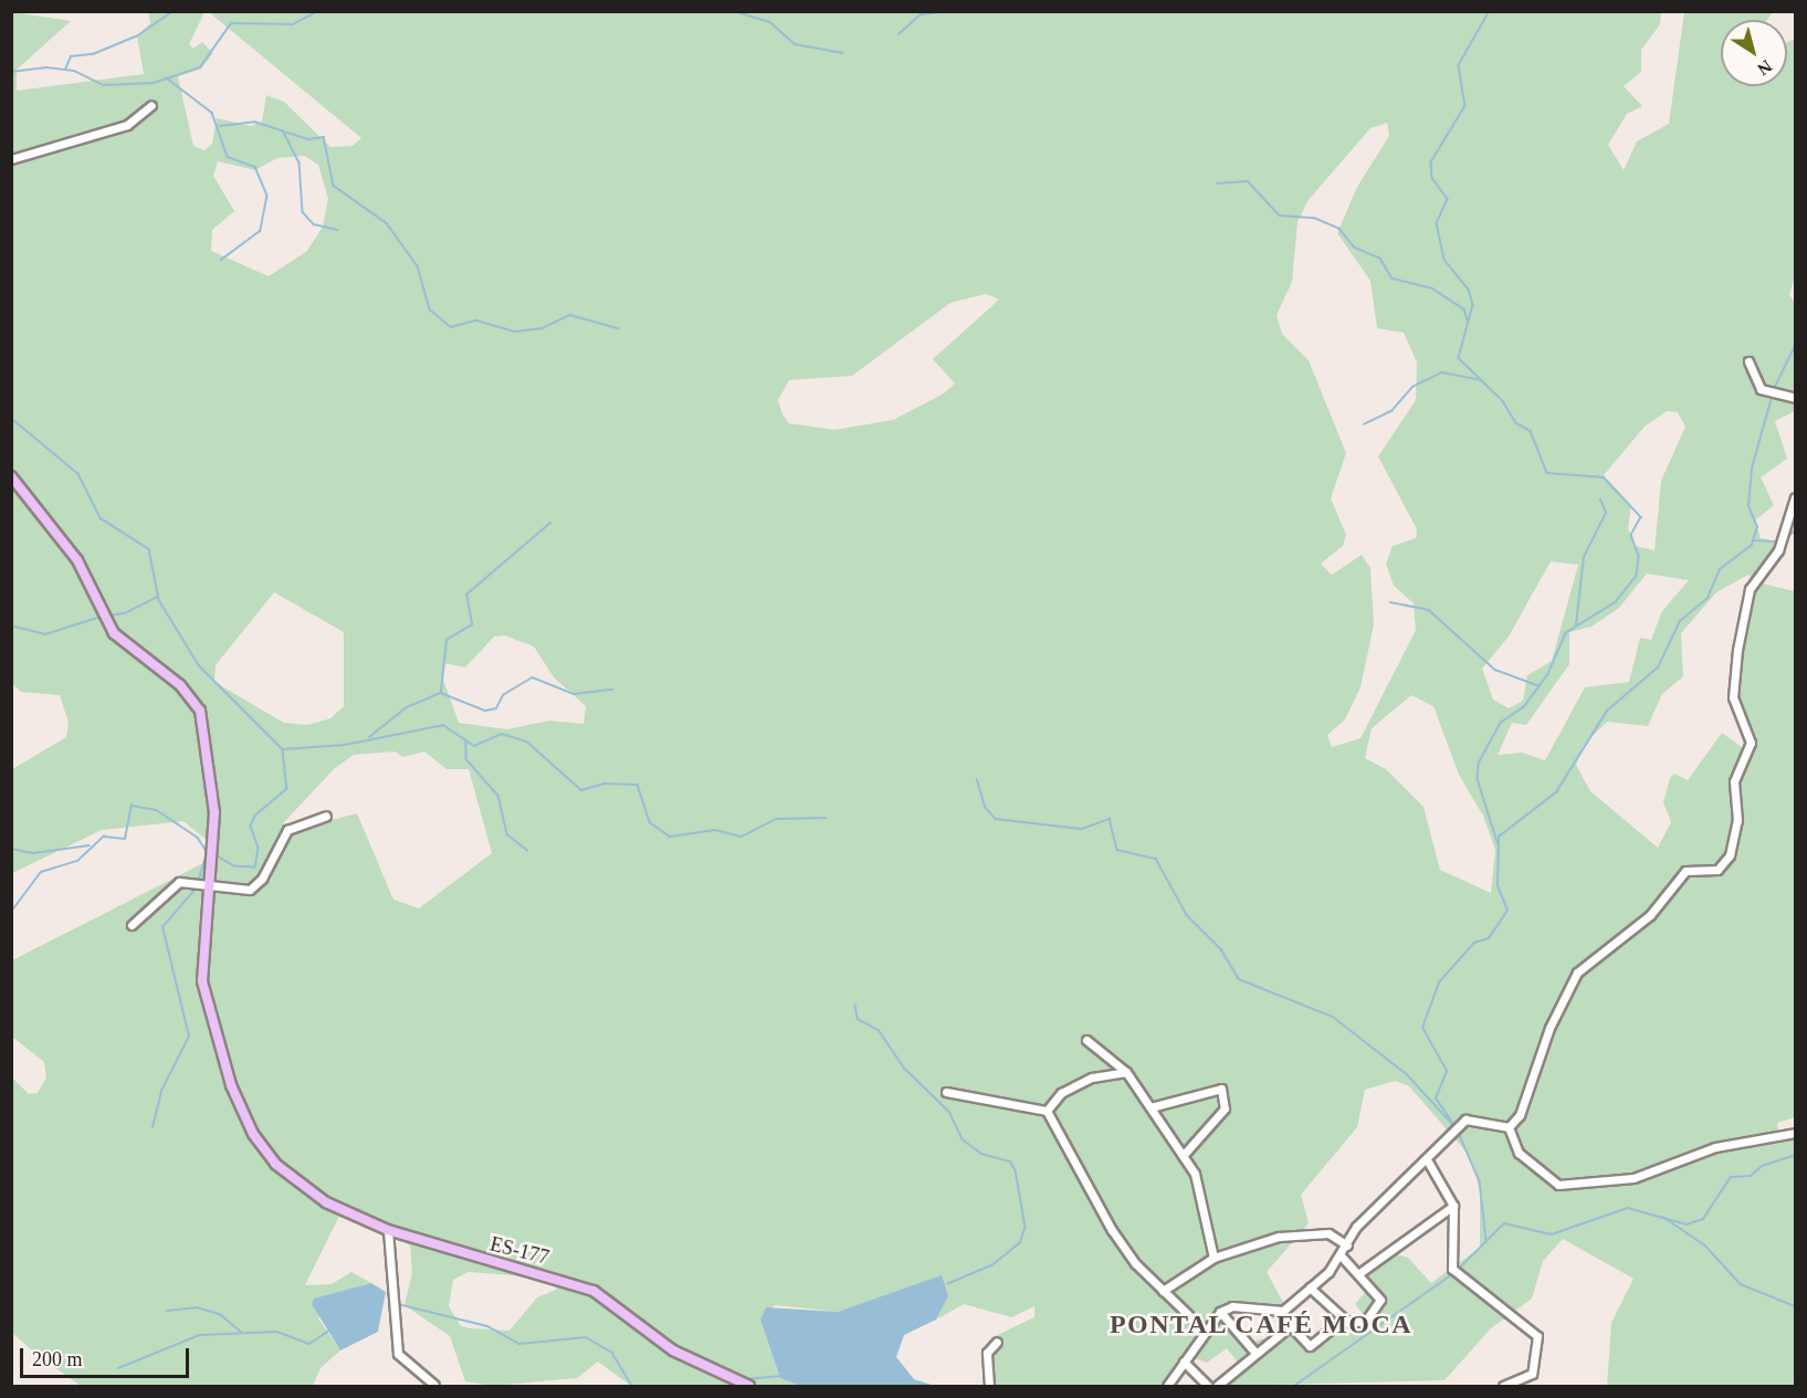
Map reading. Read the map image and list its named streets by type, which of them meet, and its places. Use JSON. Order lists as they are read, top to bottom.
{
  "streets": {
    "main road": ["ES-177"]
  },
  "districts": ["PONTAL CAFÉ MOCA"],
  "scale_bar": "200 m",
  "north": "bottom right"
}
